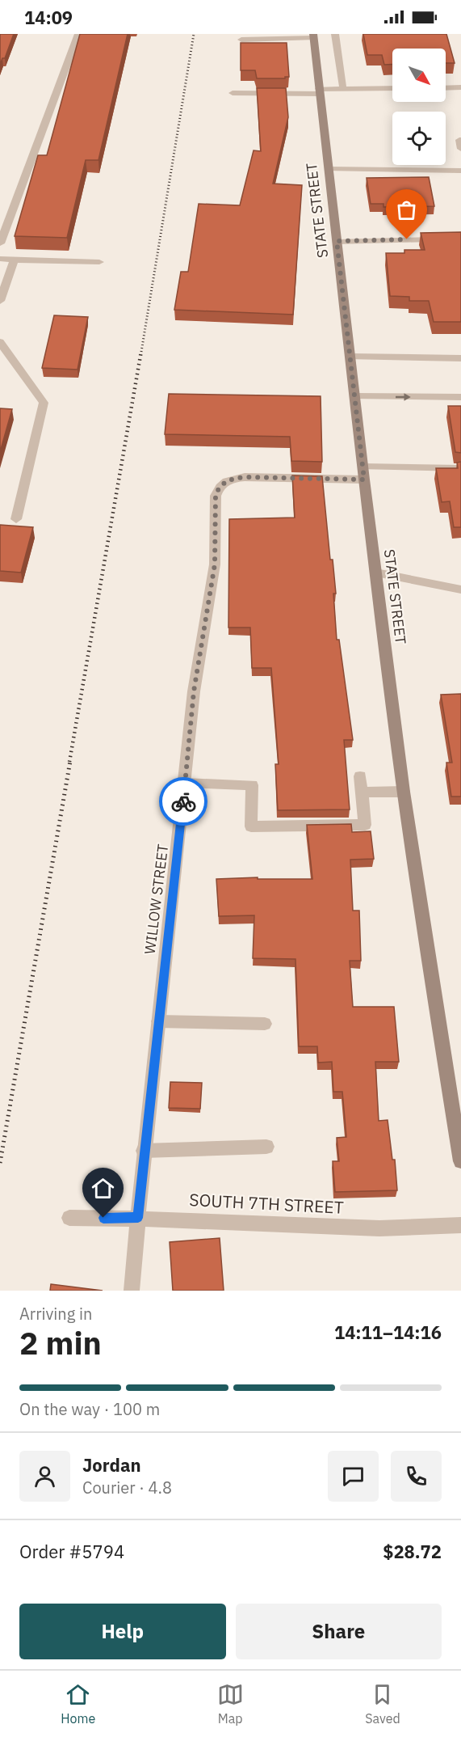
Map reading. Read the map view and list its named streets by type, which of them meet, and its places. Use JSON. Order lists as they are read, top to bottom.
{
  "streets": {
    "main road": ["STATE STREET"],
    "street": ["WILLOW STREET", "SOUTH 7TH STREET"]
  },
  "crossings": [
    ["STATE STREET", "WILLOW STREET"],
    ["WILLOW STREET", "SOUTH 7TH STREET"]
  ],
  "north": "bottom right",
  "page": {
    "status": "14:09",
    "heading": ["2 min", "Arriving in", "14:11–14:16"],
    "panel": [
      "Jordan",
      "Courier · 4.8",
      "Order #5794",
      "$28.72"
    ],
    "bar": "On the way · 100 m",
    "buttons": ["Help", "Share"],
    "tabs": ["Home", "Map", "Saved"]
  }
}
